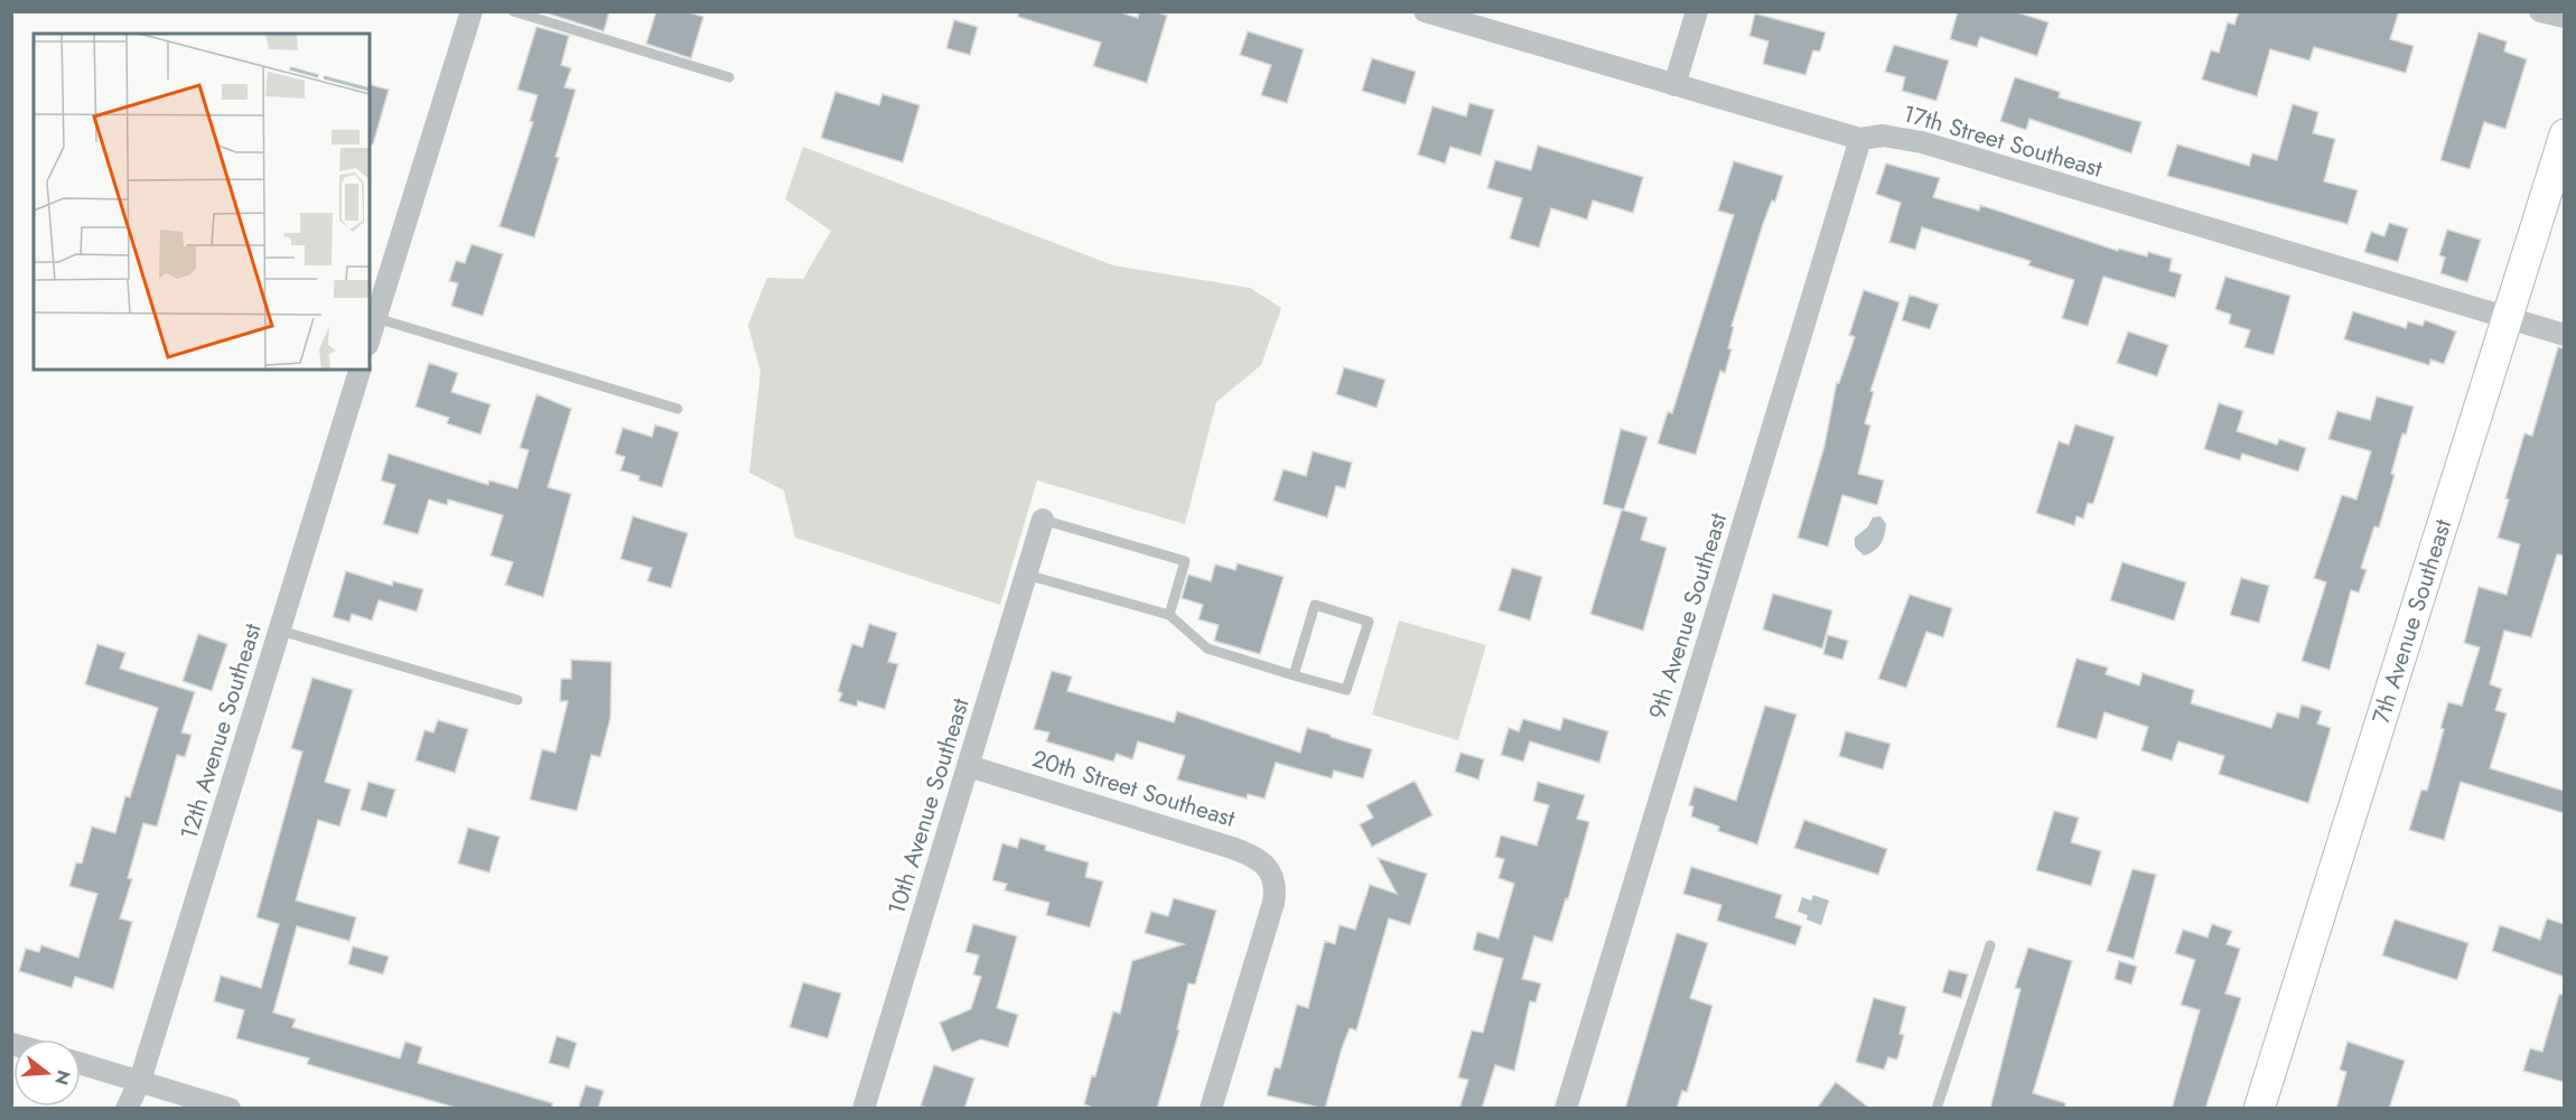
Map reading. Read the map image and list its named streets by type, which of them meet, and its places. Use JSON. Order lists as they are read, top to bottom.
{
  "streets": {
    "street": [
      "17th Street Southeast",
      "9th Avenue Southeast",
      "7th Avenue Southeast",
      "12th Avenue Southeast",
      "20th Street Southeast",
      "10th Avenue Southeast"
    ]
  },
  "crossings": [
    ["17th Street Southeast", "9th Avenue Southeast"],
    ["17th Street Southeast", "7th Avenue Southeast"],
    ["20th Street Southeast", "10th Avenue Southeast"]
  ],
  "north": "right"
}
